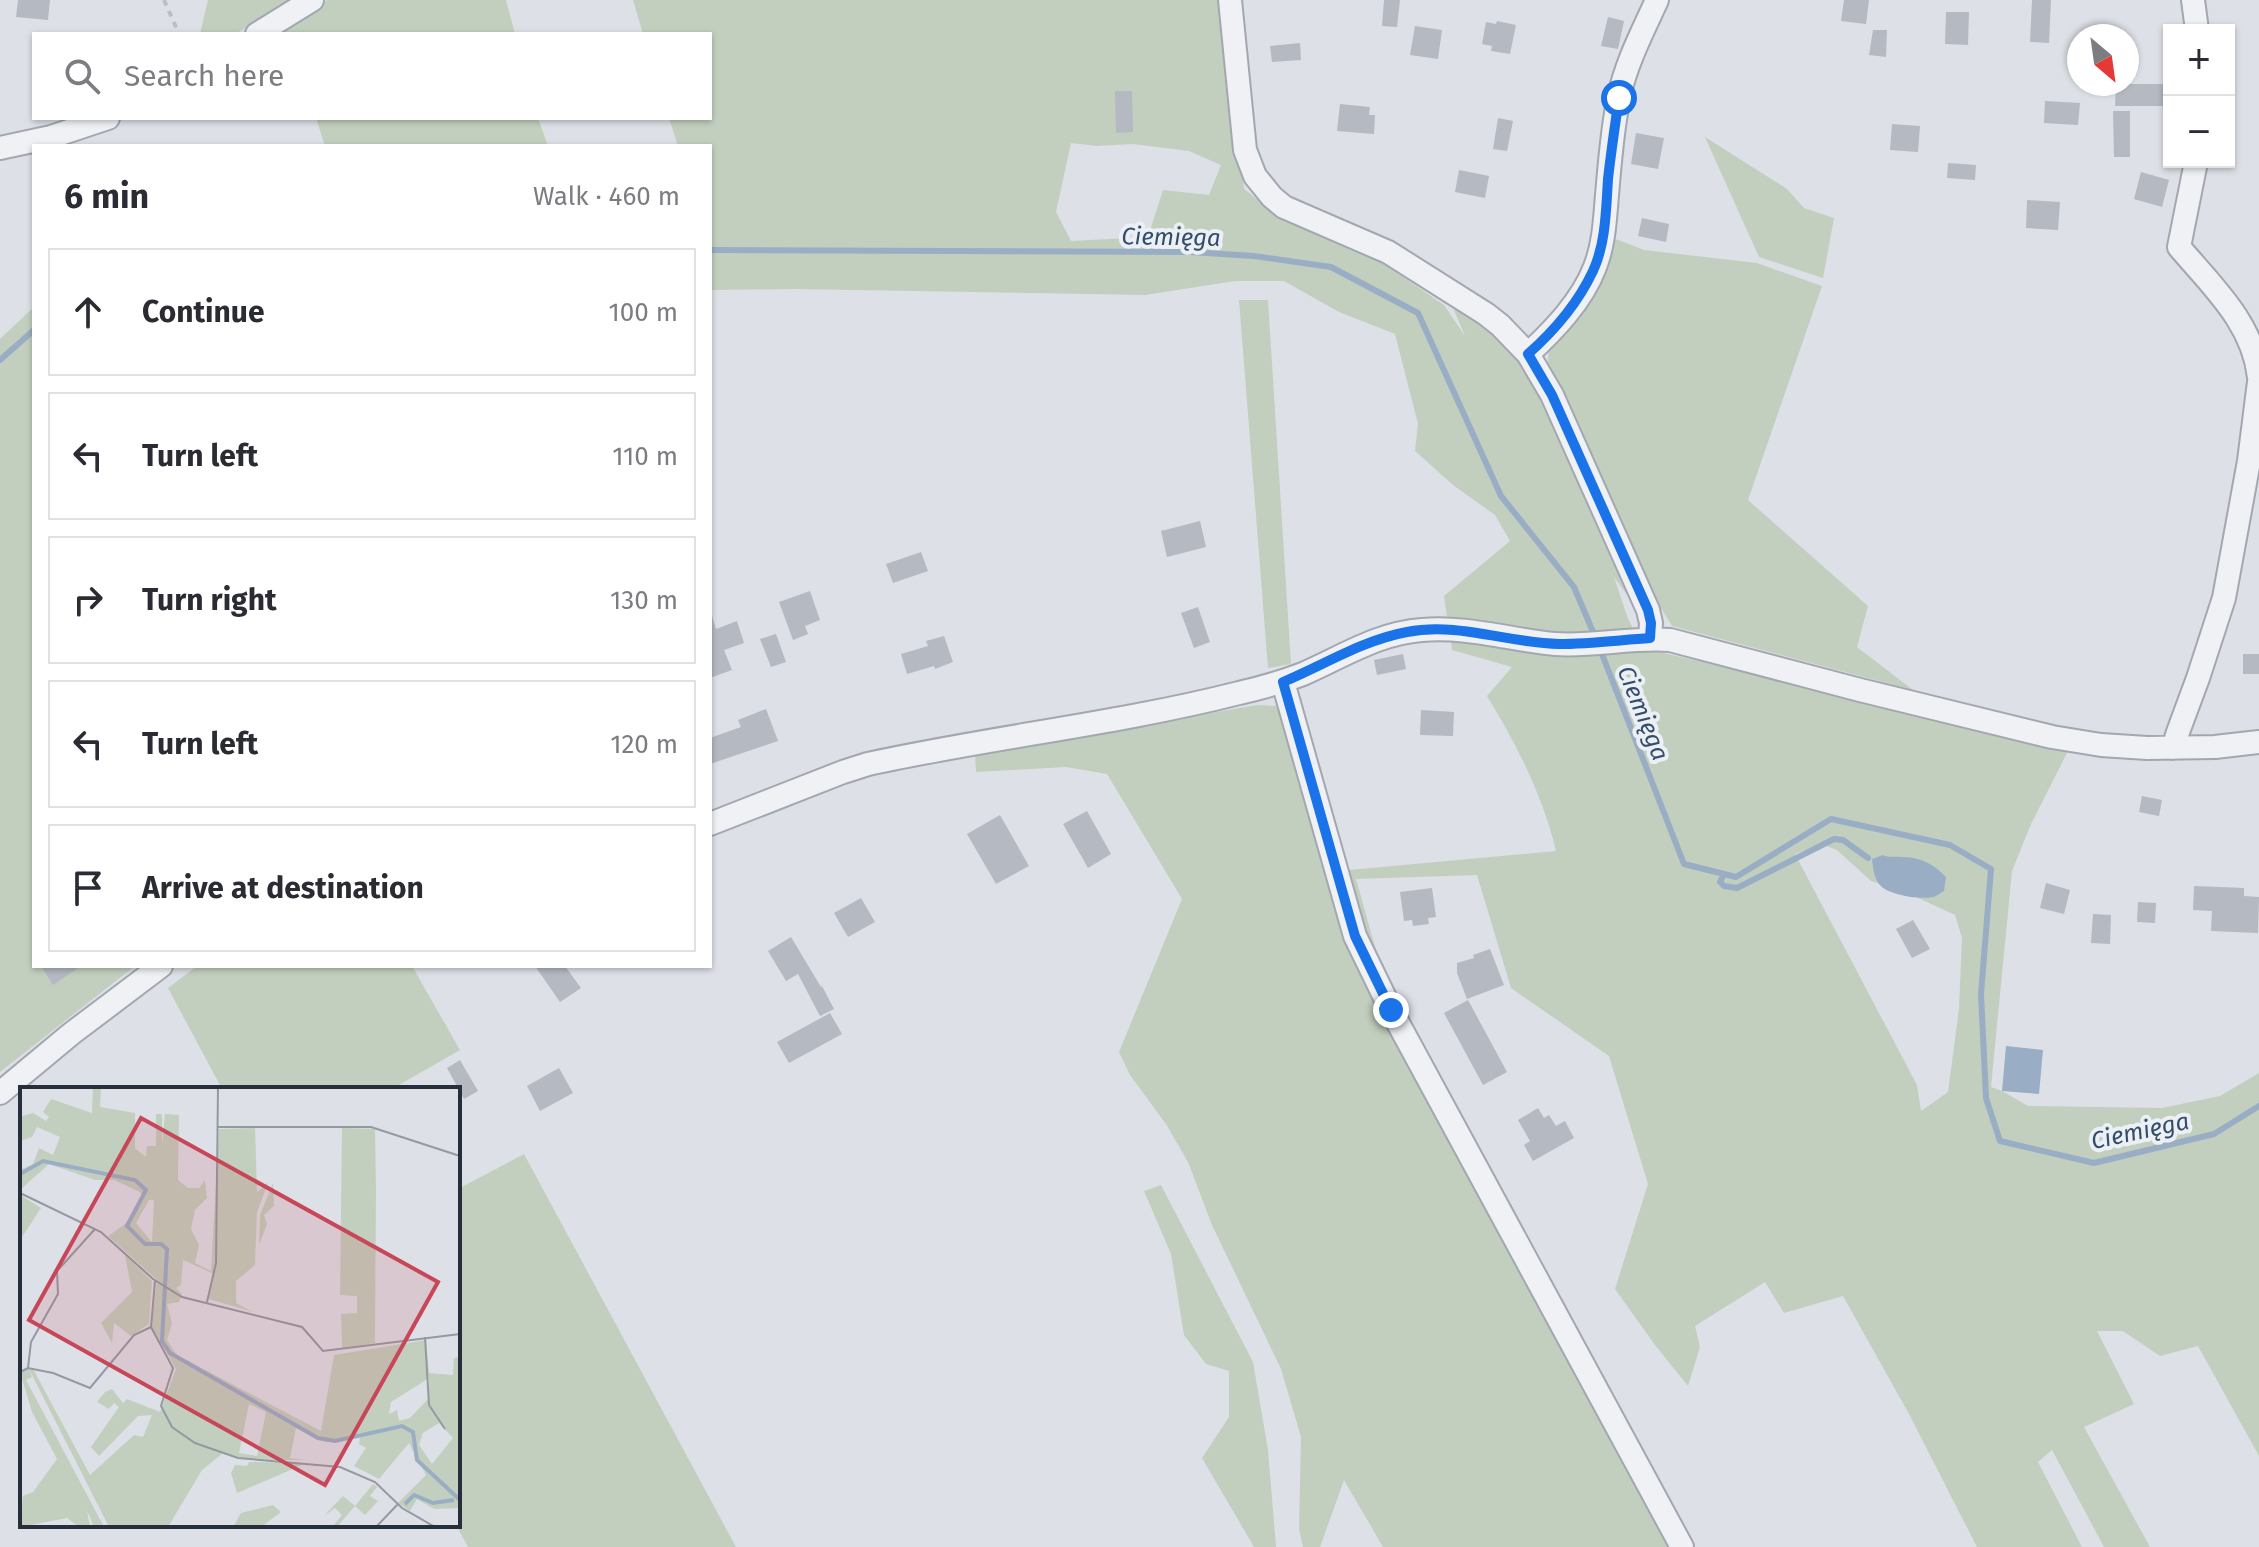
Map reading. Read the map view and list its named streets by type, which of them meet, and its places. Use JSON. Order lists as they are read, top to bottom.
{
  "water": ["Ciemięga"],
  "north": "bottom right",
  "page": {
    "map_buttons": ["+", "−"],
    "search": "Search here",
    "heading": ["6 min", "Walk · 460 m"],
    "list": [
      ["Continue", "100 m"],
      ["Turn left", "110 m"],
      ["Turn right", "130 m"],
      ["Turn left", "120 m"],
      "Arrive at destination"
    ]
  }
}
